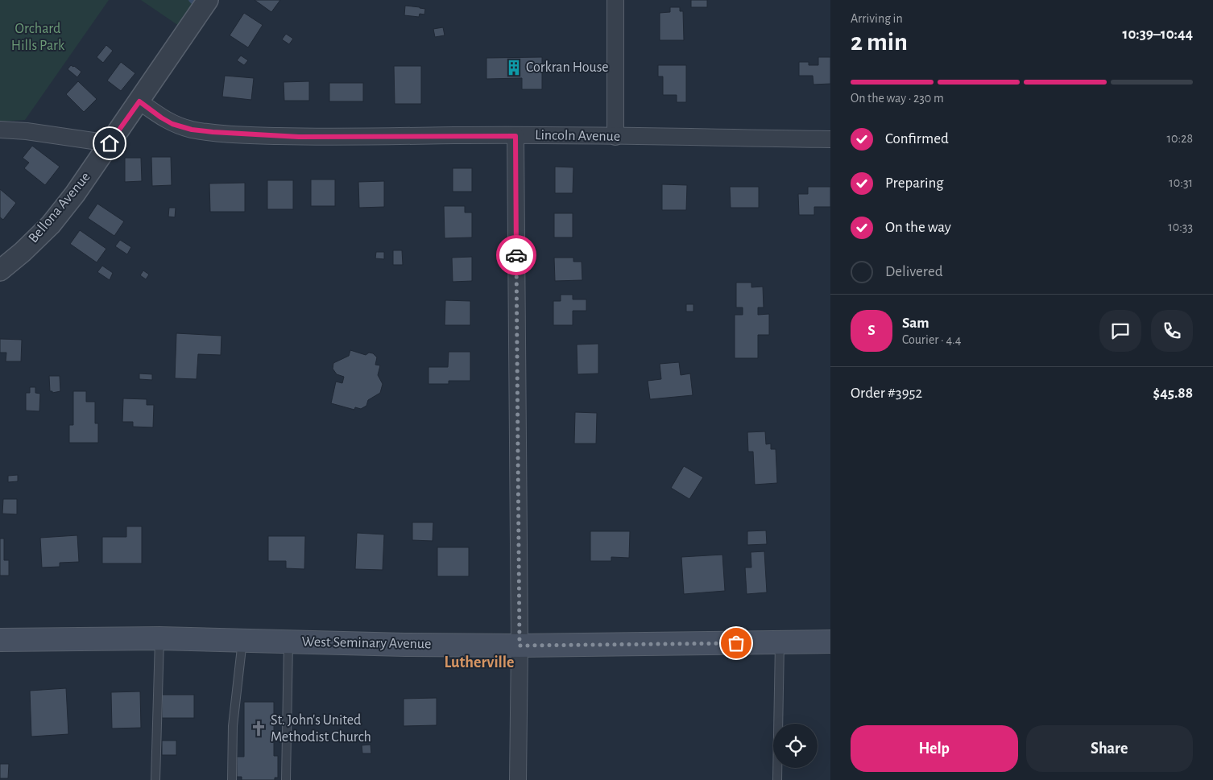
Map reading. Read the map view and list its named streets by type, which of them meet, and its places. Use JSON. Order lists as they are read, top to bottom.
{
  "streets": {
    "main road": ["West Seminary Avenue"],
    "street": ["Lincoln Avenue", "Bellona Avenue"]
  },
  "crossings": [
    ["Lincoln Avenue", "Bellona Avenue"]
  ],
  "districts": ["Lutherville"],
  "parks": ["Orchard Hills Park"],
  "places": {
    "building": ["Corkran House"],
    "church": ["St. John's United Methodist Church"]
  },
  "page": {
    "heading": ["2 min", "Arriving in", "10:39–10:44"],
    "panel": [
      "Sam",
      "Courier · 4.4",
      "Order #3952",
      "$45.88"
    ],
    "bar": "On the way · 230 m",
    "list": [
      ["Confirmed", "10:28"],
      ["Preparing", "10:31"],
      ["On the way", "10:33"],
      "Delivered"
    ],
    "round": "S",
    "buttons": ["Help", "Share"]
  }
}
